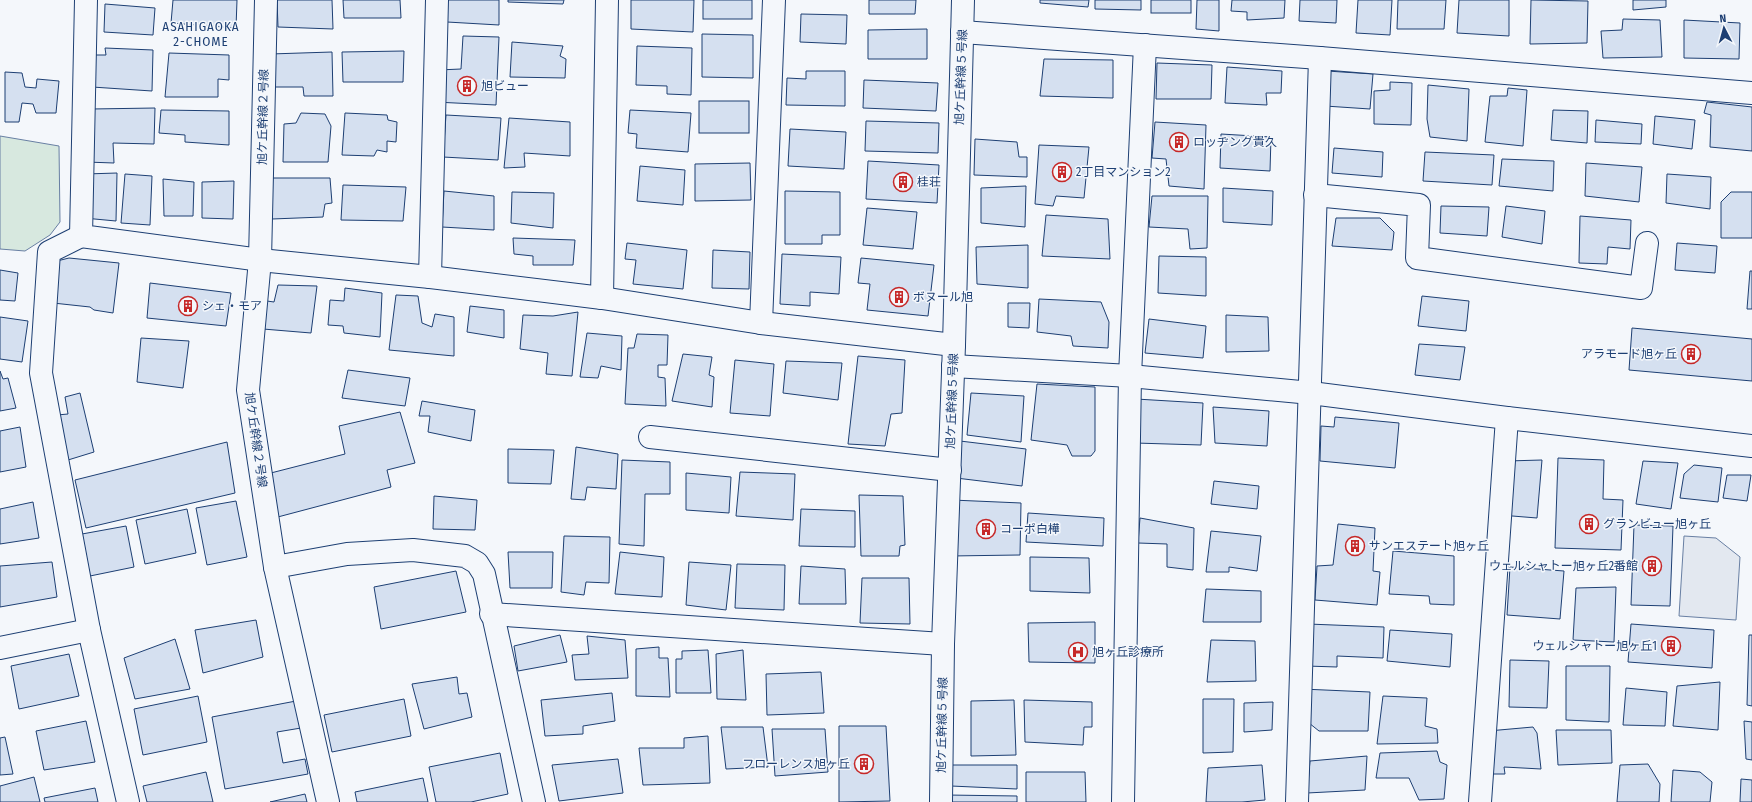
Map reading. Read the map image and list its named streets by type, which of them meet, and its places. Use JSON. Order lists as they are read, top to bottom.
{
  "streets": {
    "street": ["旭ケ丘幹線５号線", "旭ケ丘幹線２号線"]
  },
  "districts": ["ASAHIGAOKA 2-CHOME"],
  "places": {
    "building": [
      "旭ビュー",
      "ロッヂング貴久",
      "2丁目マンション2",
      "桂荘",
      "ボヌール旭",
      "シェ・モア",
      "アラモード旭ヶ丘",
      "グランビュー旭ヶ丘",
      "コーポ白樺",
      "サンエステート旭ヶ丘",
      "ウェルシャトー旭ヶ丘2番館",
      "ウェルシャトー旭ヶ丘1",
      "フローレンス旭ヶ丘"
    ],
    "hospital": ["旭ヶ丘診療所"]
  },
  "north": "top"
}
